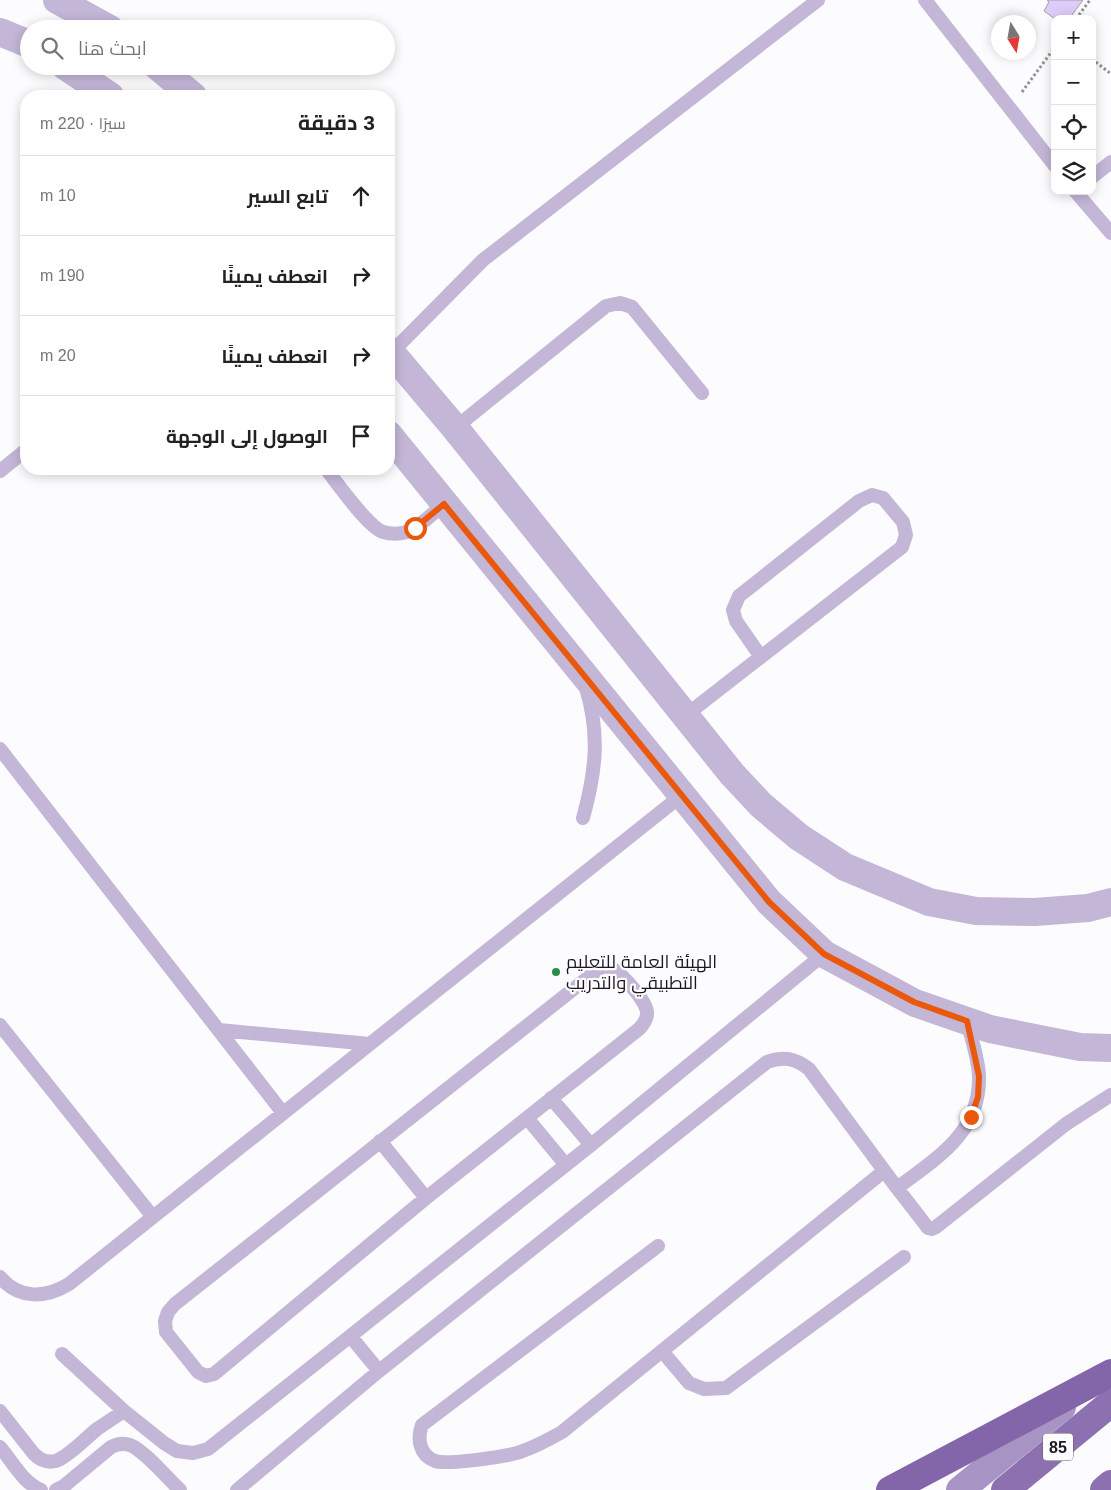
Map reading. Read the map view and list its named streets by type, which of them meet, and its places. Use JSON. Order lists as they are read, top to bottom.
{
  "streets": {
    "highway": ["85"]
  },
  "places": ["الهيئة العامة للتعليم التطبيقي والتدريب"],
  "north": "bottom",
  "page": {
    "map_buttons": ["+", "−"],
    "search": "ابحث هنا",
    "heading": ["3 دقيقة", "سيرًا · 220 m"],
    "list": [
      ["تابع السير", "10 m"],
      ["انعطف يمينًا", "190 m"],
      ["انعطف يمينًا", "20 m"],
      "الوصول إلى الوجهة"
    ]
  }
}
